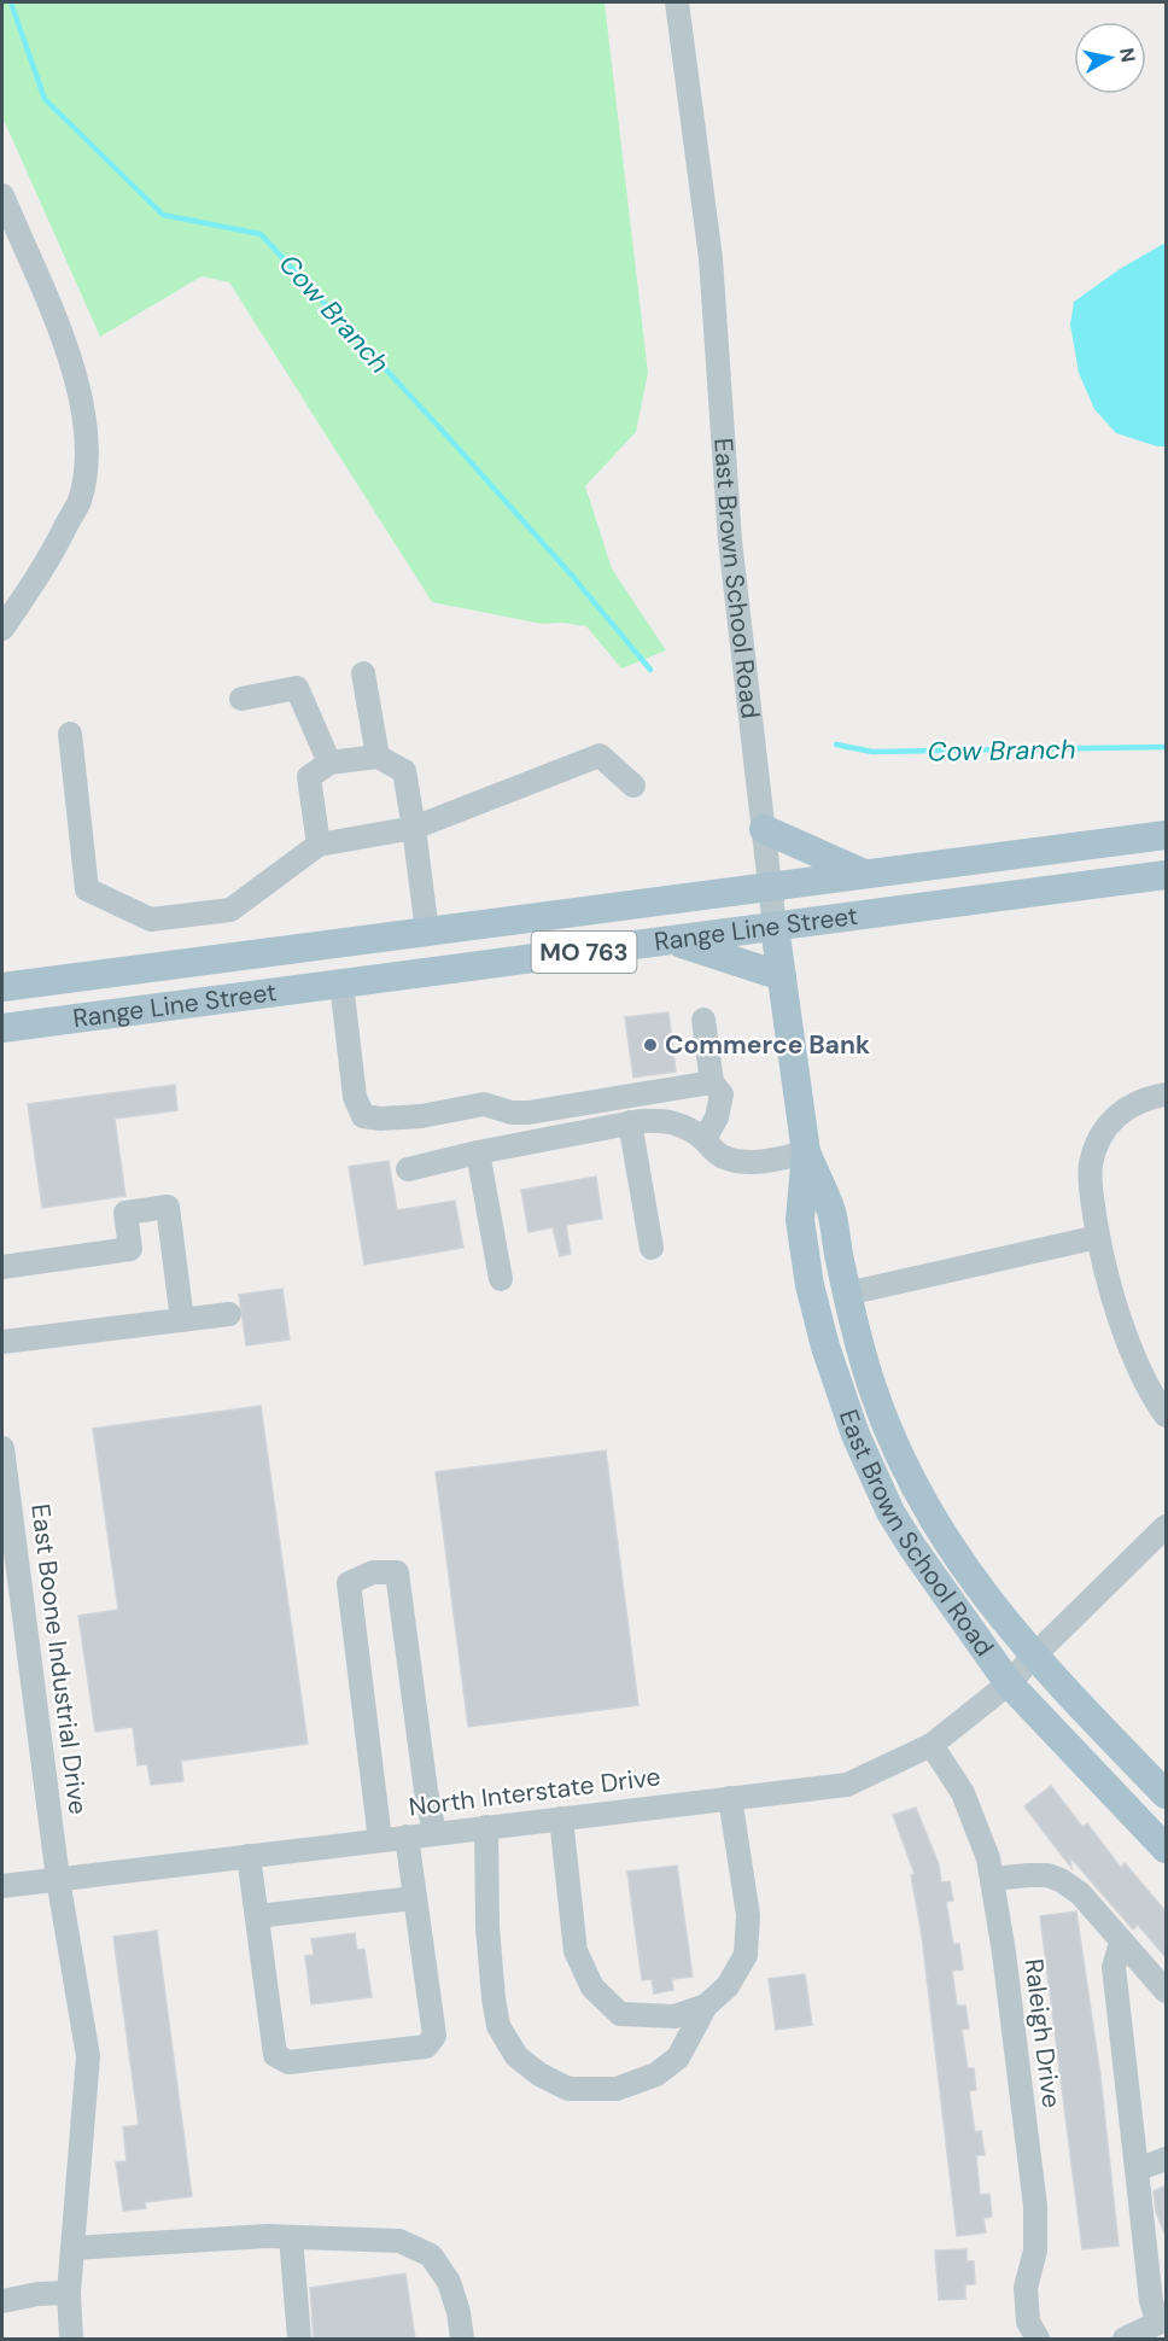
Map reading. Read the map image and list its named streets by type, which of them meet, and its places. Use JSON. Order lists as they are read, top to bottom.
{
  "streets": {
    "main road": ["East Brown School Road", "Range Line Street", "MO 763"],
    "street": ["East Boone Industrial Drive", "North Interstate Drive", "Raleigh Drive"]
  },
  "crossings": [
    ["East Brown School Road", "Range Line Street"],
    ["East Brown School Road", "North Interstate Drive"],
    ["East Boone Industrial Drive", "North Interstate Drive"],
    ["North Interstate Drive", "Raleigh Drive"]
  ],
  "water": ["Cow Branch"],
  "places": ["Commerce Bank"],
  "north": "right"
}
